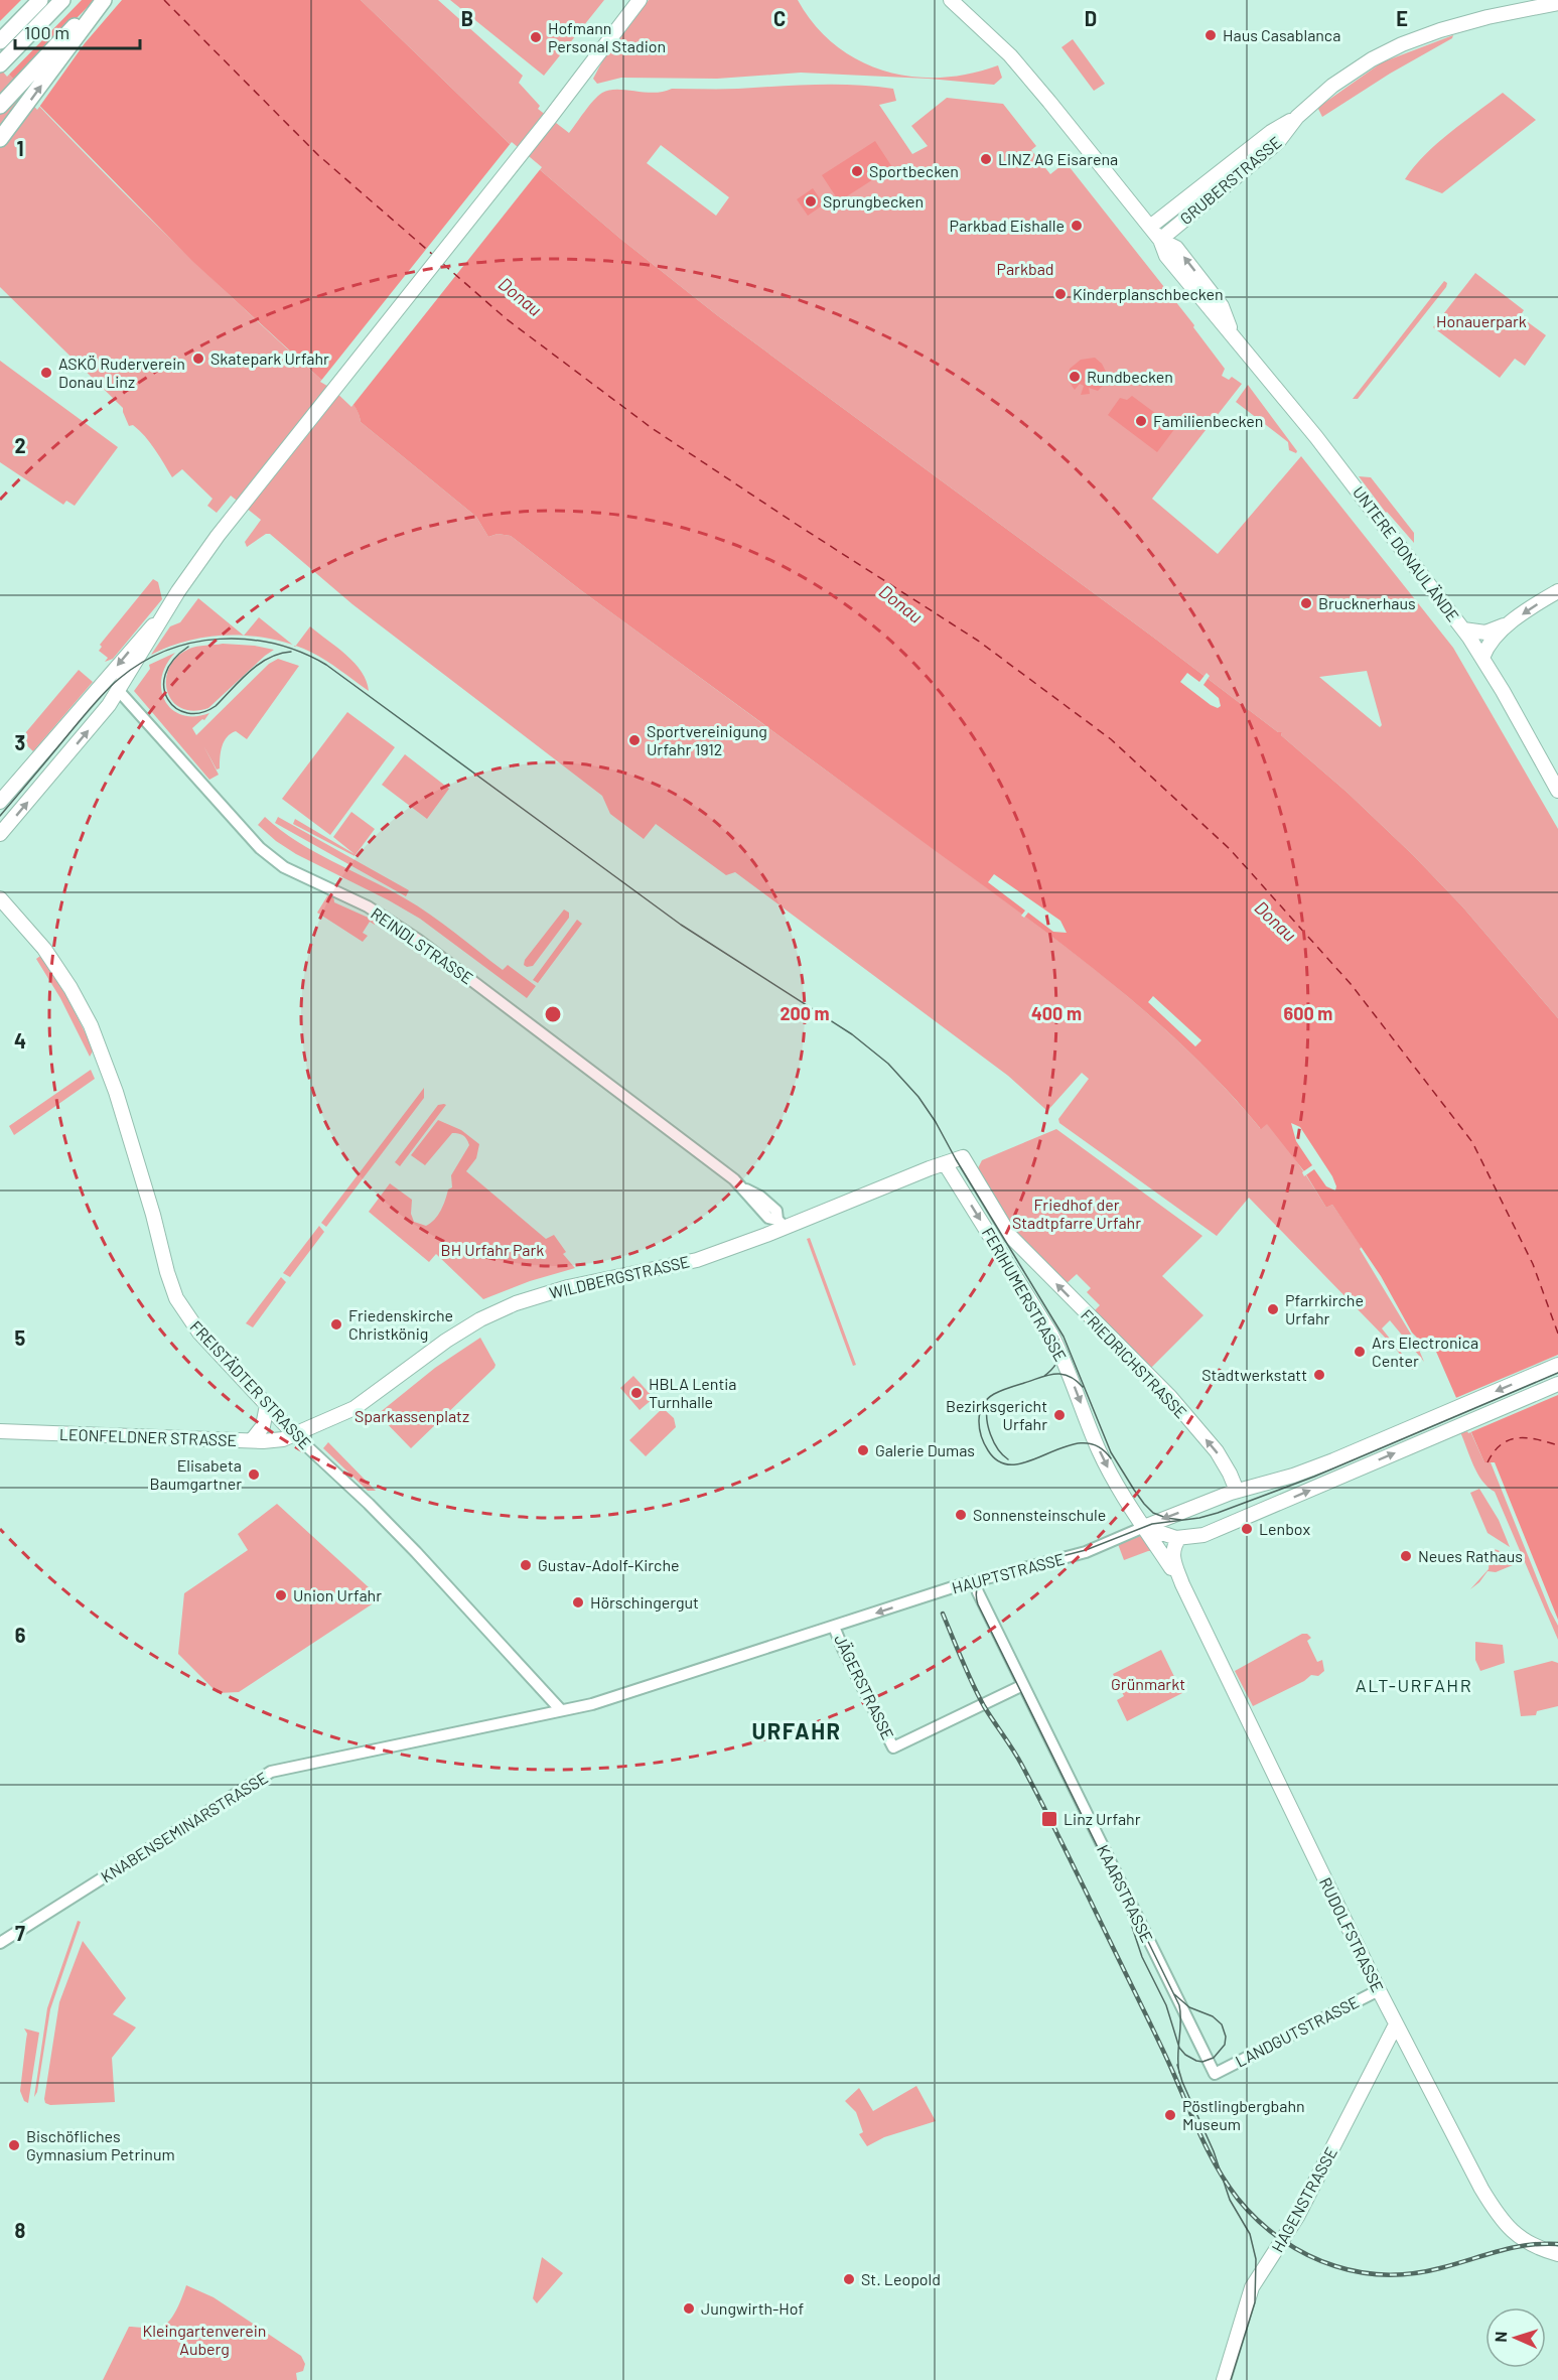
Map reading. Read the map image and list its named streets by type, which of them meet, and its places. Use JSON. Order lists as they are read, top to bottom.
{
  "streets": {
    "main road": [
      "GRUBERSTRASSE",
      "UNTERE DONAULÄNDE",
      "WILDBERGSTRASSE",
      "FERIHUMERSTRASSE",
      "FRIEDRICHSTRASSE",
      "FREISTÄDTER STRASSE",
      "LEONFELDNER STRASSE",
      "HAUPTSTRASSE",
      "RUDOLFSTRASSE",
      "HAGENSTRASSE"
    ],
    "street": [
      "REINDLSTRASSE",
      "JÄGERSTRASSE",
      "KNABENSEMINARSTRASSE",
      "KAARSTRASSE",
      "LANDGUTSTRASSE"
    ]
  },
  "crossings": [
    ["GRUBERSTRASSE", "UNTERE DONAULÄNDE"],
    ["REINDLSTRASSE", "WILDBERGSTRASSE"],
    ["WILDBERGSTRASSE", "FERIHUMERSTRASSE"],
    ["WILDBERGSTRASSE", "FREISTÄDTER STRASSE"],
    ["WILDBERGSTRASSE", "LEONFELDNER STRASSE"],
    ["FERIHUMERSTRASSE", "FRIEDRICHSTRASSE"],
    ["FERIHUMERSTRASSE", "HAUPTSTRASSE"],
    ["FERIHUMERSTRASSE", "RUDOLFSTRASSE"],
    ["FRIEDRICHSTRASSE", "HAUPTSTRASSE"],
    ["FREISTÄDTER STRASSE", "LEONFELDNER STRASSE"],
    ["FREISTÄDTER STRASSE", "HAUPTSTRASSE"],
    ["FREISTÄDTER STRASSE", "KNABENSEMINARSTRASSE"],
    ["HAUPTSTRASSE", "JÄGERSTRASSE"],
    ["HAUPTSTRASSE", "KNABENSEMINARSTRASSE"],
    ["HAUPTSTRASSE", "KAARSTRASSE"],
    ["HAUPTSTRASSE", "RUDOLFSTRASSE"],
    ["JÄGERSTRASSE", "KAARSTRASSE"],
    ["KAARSTRASSE", "LANDGUTSTRASSE"],
    ["RUDOLFSTRASSE", "LANDGUTSTRASSE"],
    ["RUDOLFSTRASSE", "HAGENSTRASSE"]
  ],
  "one_way": ["FERIHUMERSTRASSE", "FRIEDRICHSTRASSE"],
  "districts": ["ALT-URFAHR", "URFAHR"],
  "water": ["Donau"],
  "parks": [
    "Parkbad",
    "Honauerpark",
    "Friedhof der Stadtpfarre Urfahr",
    "BH Urfahr Park",
    "Sparkassenplatz",
    "Grünmarkt",
    "Kleingartenverein Auberg"
  ],
  "places": {
    "other": [
      "Haus Casablanca",
      "Hofmann Personal Stadion",
      "LINZ AG Eisarena",
      "Sportbecken",
      "Sprungbecken",
      "Parkbad Eishalle",
      "Kinderplanschbecken",
      "Skatepark Urfahr",
      "ASKÖ Ruderverein Donau Linz",
      "Rundbecken",
      "Familienbecken",
      "Brucknerhaus",
      "Sportvereinigung Urfahr 1912",
      "Pfarrkirche Urfahr",
      "Friedenskirche Christkönig",
      "Ars Electronica Center",
      "Stadtwerkstatt",
      "HBLA Lentia Turnhalle",
      "Bezirksgericht Urfahr",
      "Galerie Dumas",
      "Elisabeta Baumgartner",
      "Sonnensteinschule",
      "Lenbox",
      "Neues Rathaus",
      "Gustav-Adolf-Kirche",
      "Union Urfahr",
      "Hörschingergut",
      "Pöstlingbergbahn Museum",
      "Bischöfliches Gymnasium Petrinum",
      "St. Leopold",
      "Jungwirth-Hof"
    ],
    "transit": ["Linz Urfahr"]
  },
  "scale_bar": "100 m",
  "north": "left",
  "grid": {
    "columns": [
      "B",
      "C",
      "D",
      "E"
    ],
    "rows": [
      "1",
      "2",
      "3",
      "4",
      "5",
      "6",
      "7",
      "8"
    ]
  },
  "rings": ["200 m", "400 m", "600 m"]
}
